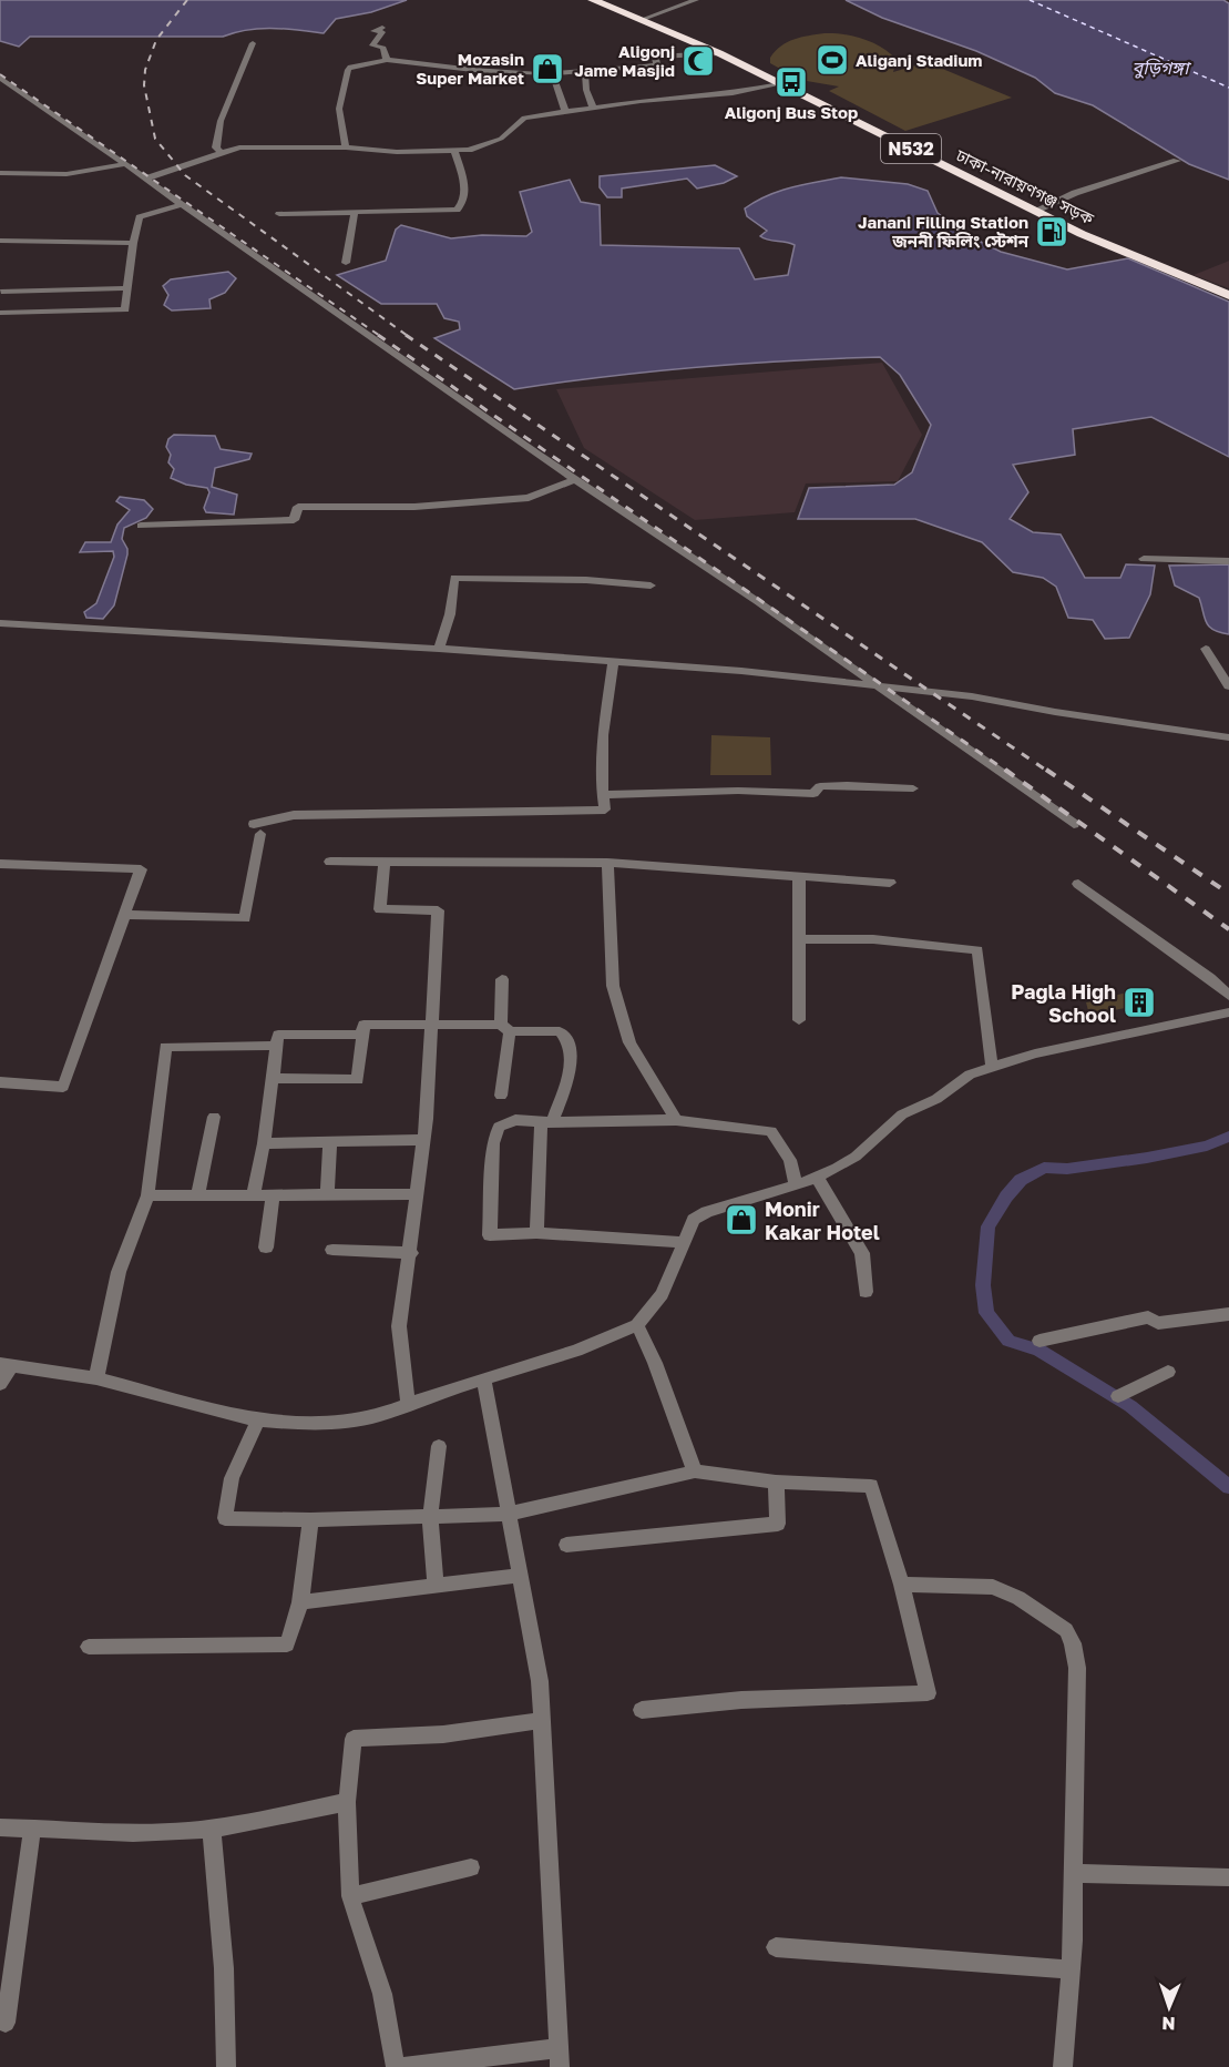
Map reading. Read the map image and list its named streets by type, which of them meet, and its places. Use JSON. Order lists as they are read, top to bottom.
{
  "streets": {
    "highway": ["N532", "ঢাকা-নারায়ণগঞ্জ সড়ক"]
  },
  "water": ["বুড়িগঙ্গা"],
  "places": {
    "sports": ["Aliganj Stadium"],
    "mosque": ["Aligonj Jame Masjid"],
    "shop": ["Mozasin Super Market", "Monir Kakar Hotel"],
    "bus stop": ["Aligonj Bus Stop"],
    "fuel station": ["Janani Filling Station জননী ফিলিং স্টেশন"],
    "building": ["Pagla High School"]
  },
  "north": "bottom"
}
